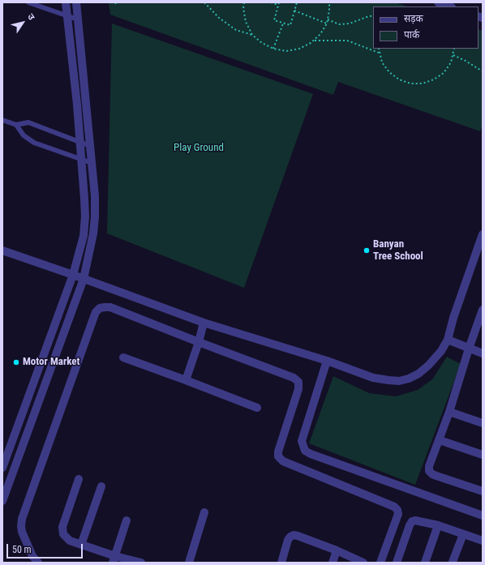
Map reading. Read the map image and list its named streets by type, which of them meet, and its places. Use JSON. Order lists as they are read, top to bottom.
{
  "parks": ["Play Ground"],
  "places": ["Banyan Tree School", "Motor Market"],
  "legend": ["सड़क", "पार्क"],
  "scale_bar": "50 m",
  "north": "top right"
}
